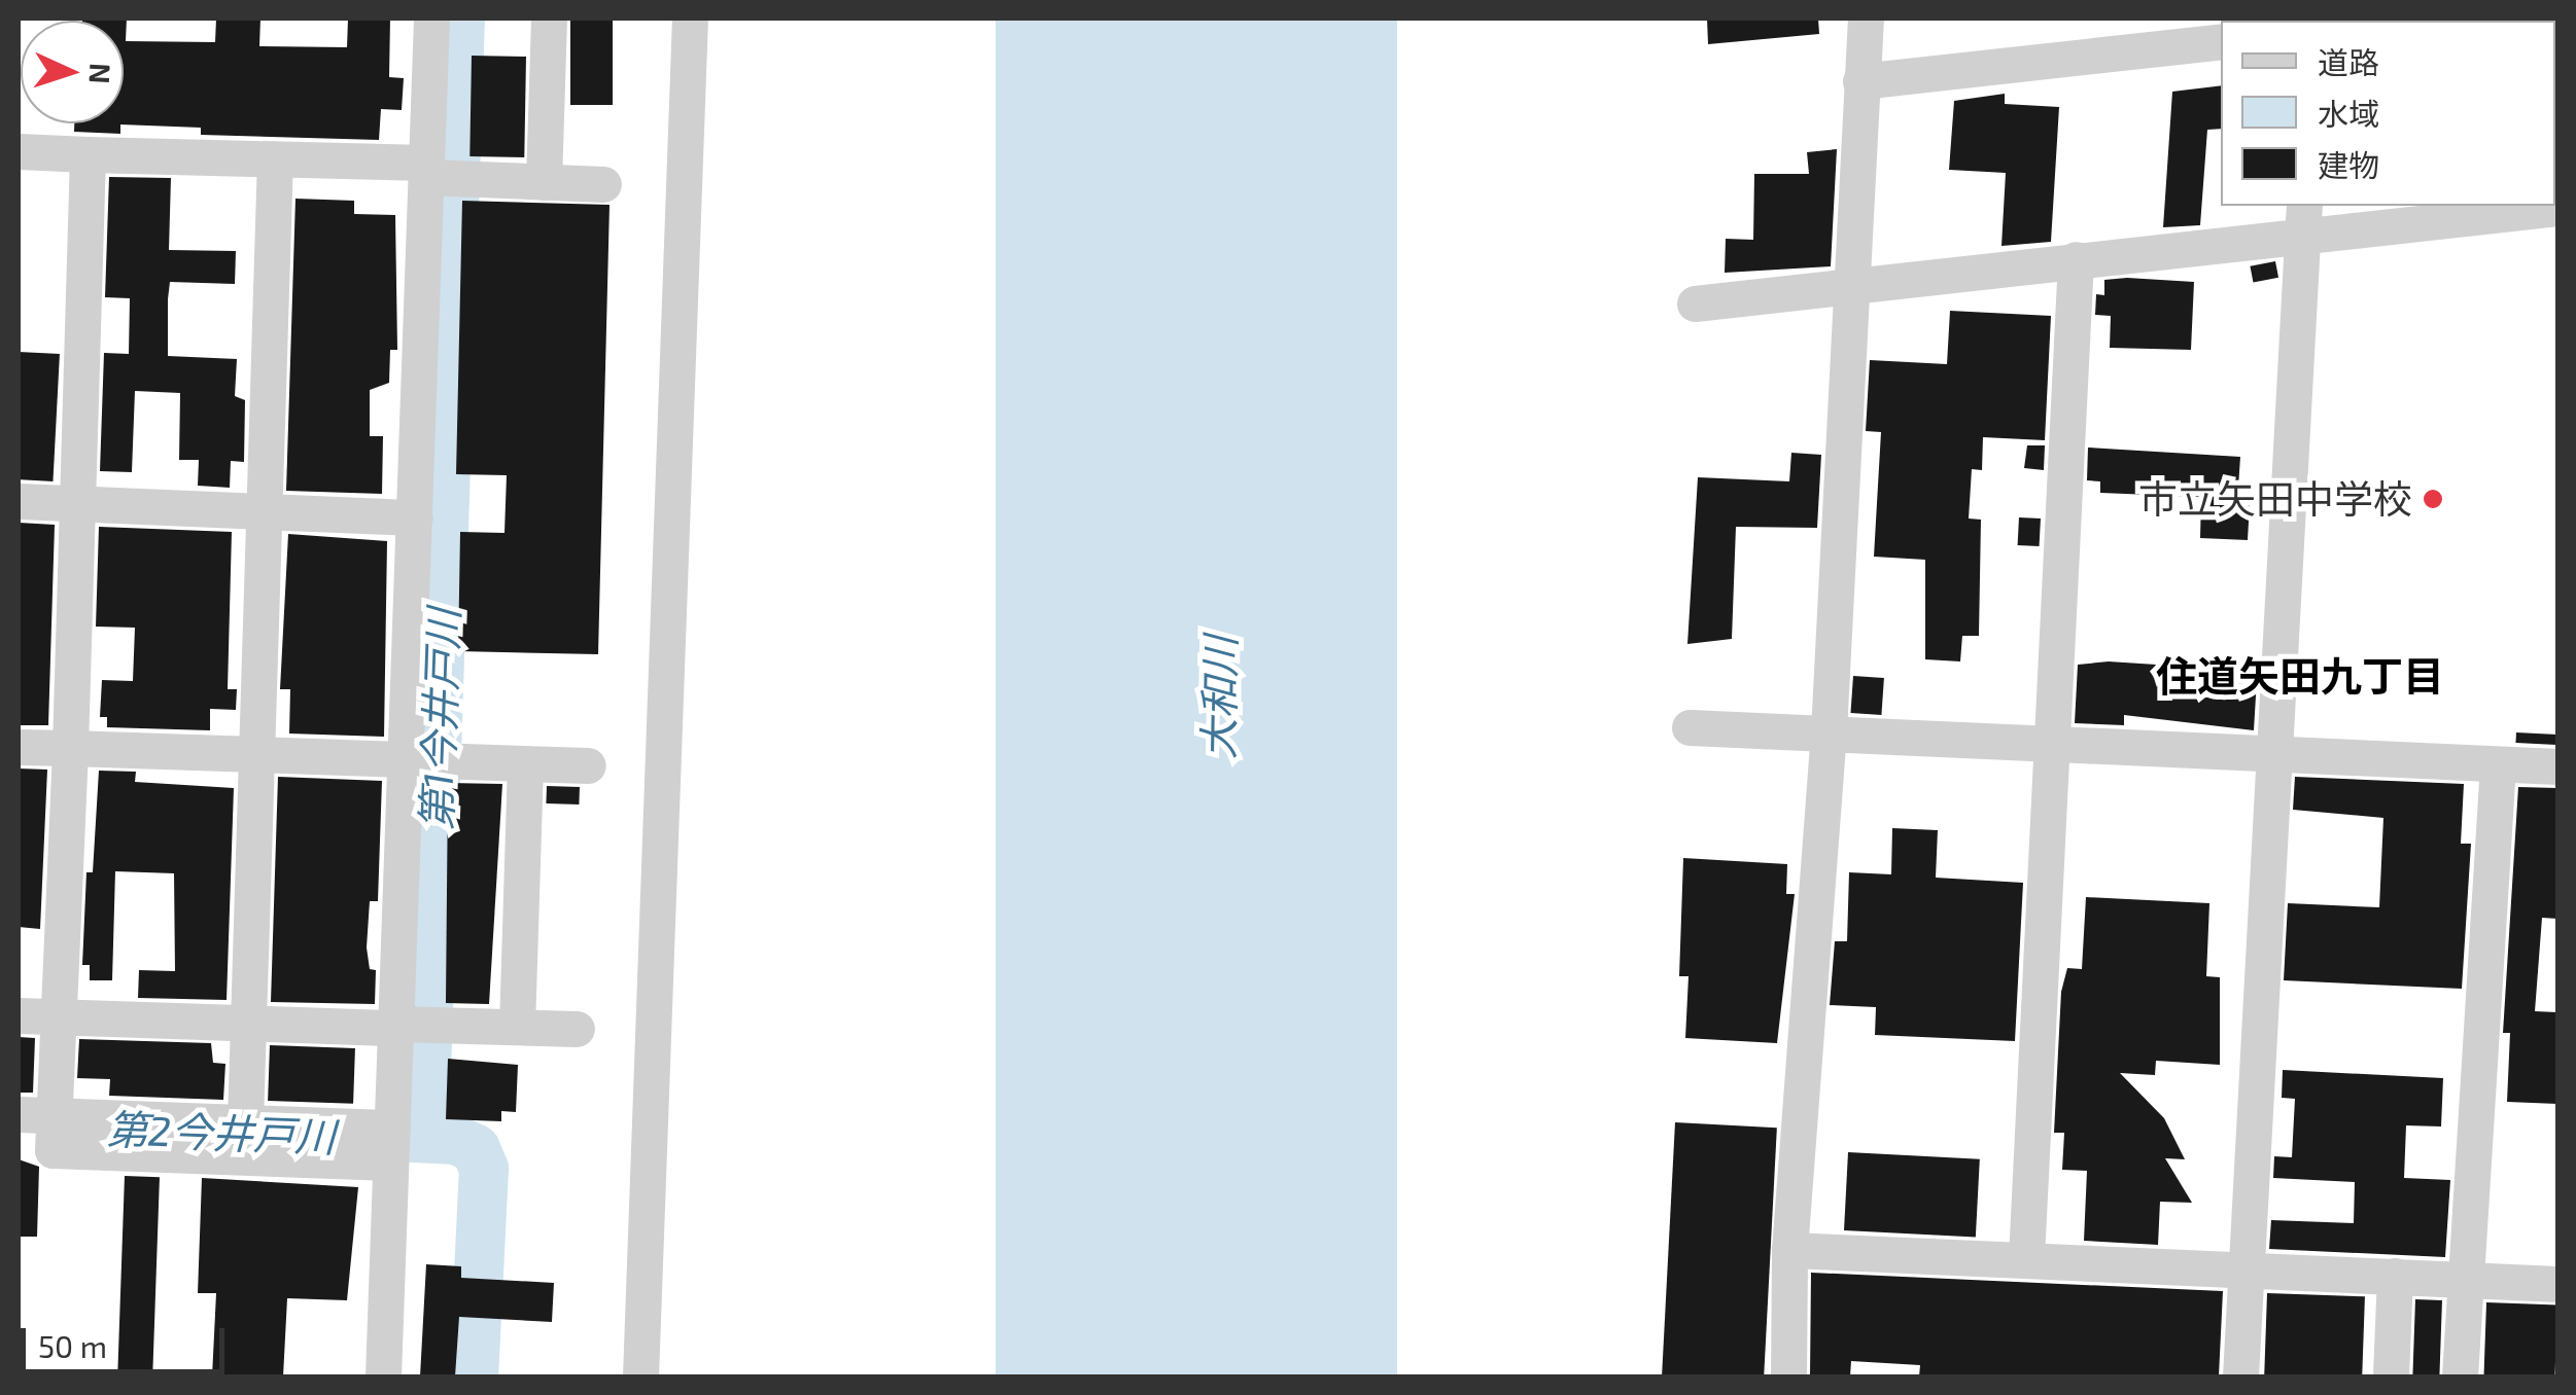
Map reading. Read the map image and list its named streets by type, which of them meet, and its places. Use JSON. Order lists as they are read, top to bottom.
{
  "districts": ["住道矢田九丁目"],
  "water": ["大和川", "第1今井戸川", "第2今井戸川"],
  "places": ["市立矢田中学校"],
  "legend": ["道路", "水域", "建物"],
  "scale_bar": "50 m",
  "north": "right"
}
